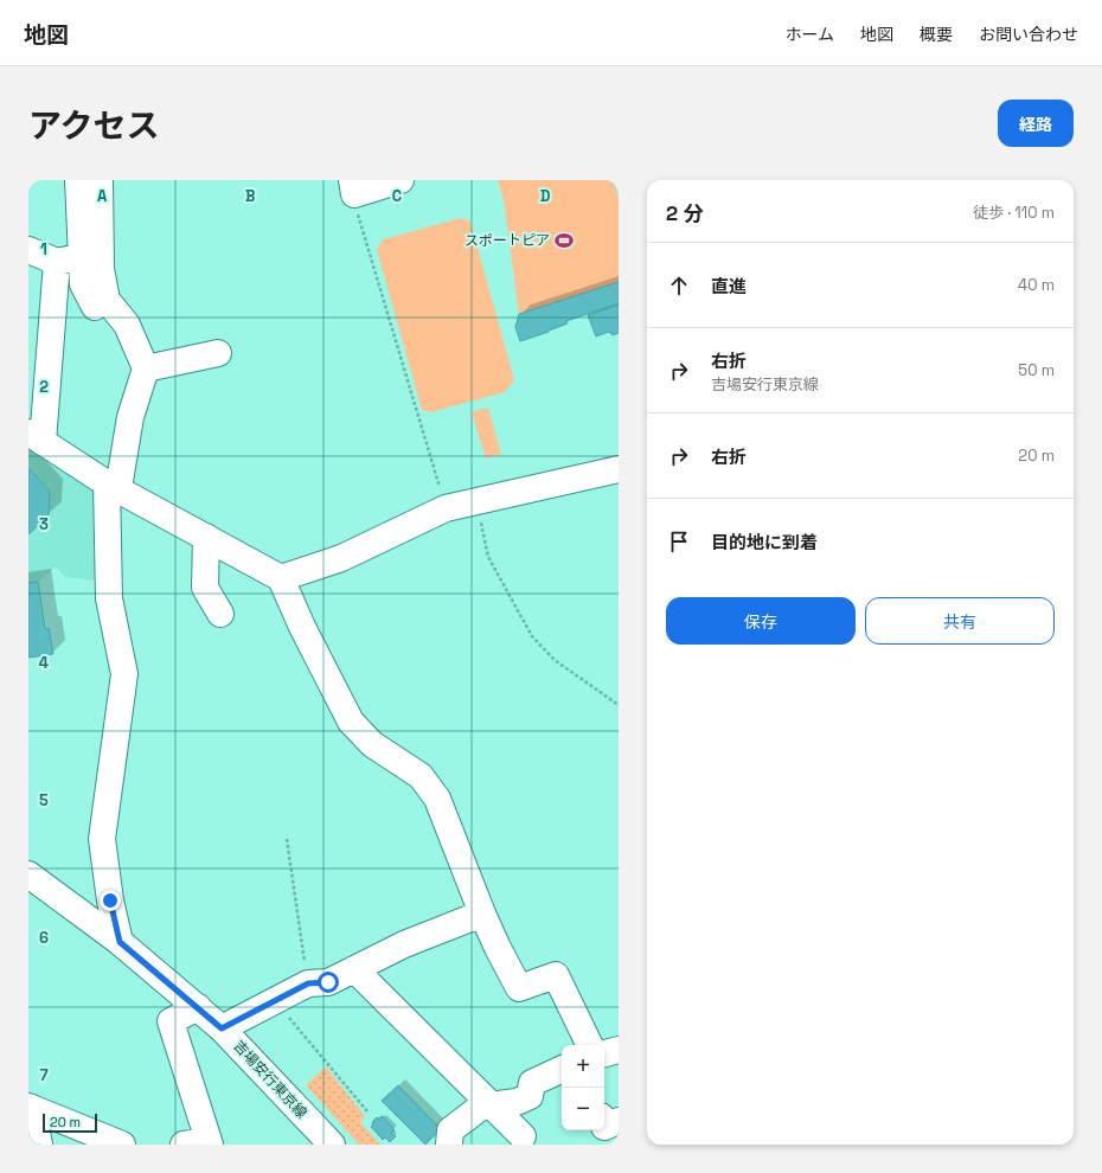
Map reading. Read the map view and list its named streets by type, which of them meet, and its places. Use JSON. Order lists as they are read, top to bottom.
{
  "streets": {
    "street": ["吉場安行東京線"]
  },
  "places": {
    "sports": ["スポートピア"]
  },
  "scale_bar": "20 m",
  "page": {
    "header": "地図",
    "nav": [
      "ホーム",
      "地図",
      "概要",
      "お問い合わせ"
    ],
    "title": "アクセス",
    "buttons": [
      "経路",
      ["保存", "共有"]
    ],
    "heading": ["2 分", "徒歩 · 110 m"],
    "list": [
      ["直進", "40 m"],
      ["右折", "吉場安行東京線", "50 m"],
      ["右折", "20 m"],
      "目的地に到着"
    ],
    "map_buttons": ["+", "−"],
    "scale": "20 m"
  },
  "grid": {
    "columns": [
      "A",
      "B",
      "C",
      "D"
    ],
    "rows": [
      "1",
      "2",
      "3",
      "4",
      "5",
      "6",
      "7"
    ]
  }
}
